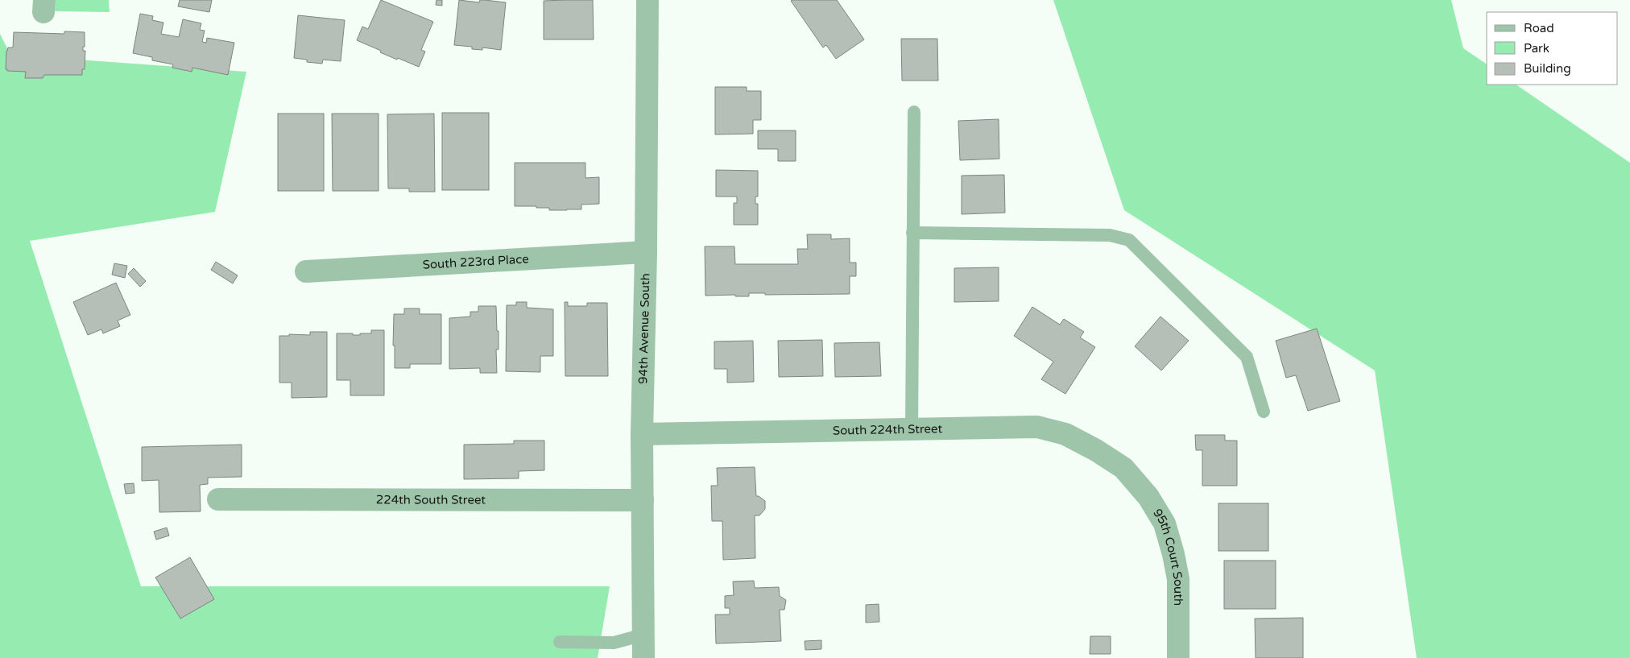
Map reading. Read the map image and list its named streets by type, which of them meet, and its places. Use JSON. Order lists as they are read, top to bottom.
{
  "streets": {
    "street": [
      "South 223rd Place",
      "94th Avenue South",
      "South 224th Street",
      "224th South Street",
      "95th Court South"
    ]
  },
  "crossings": [
    ["South 223rd Place", "94th Avenue South"],
    ["94th Avenue South", "South 224th Street"],
    ["94th Avenue South", "224th South Street"],
    ["South 224th Street", "95th Court South"]
  ],
  "legend": ["Road", "Park", "Building"]
}
